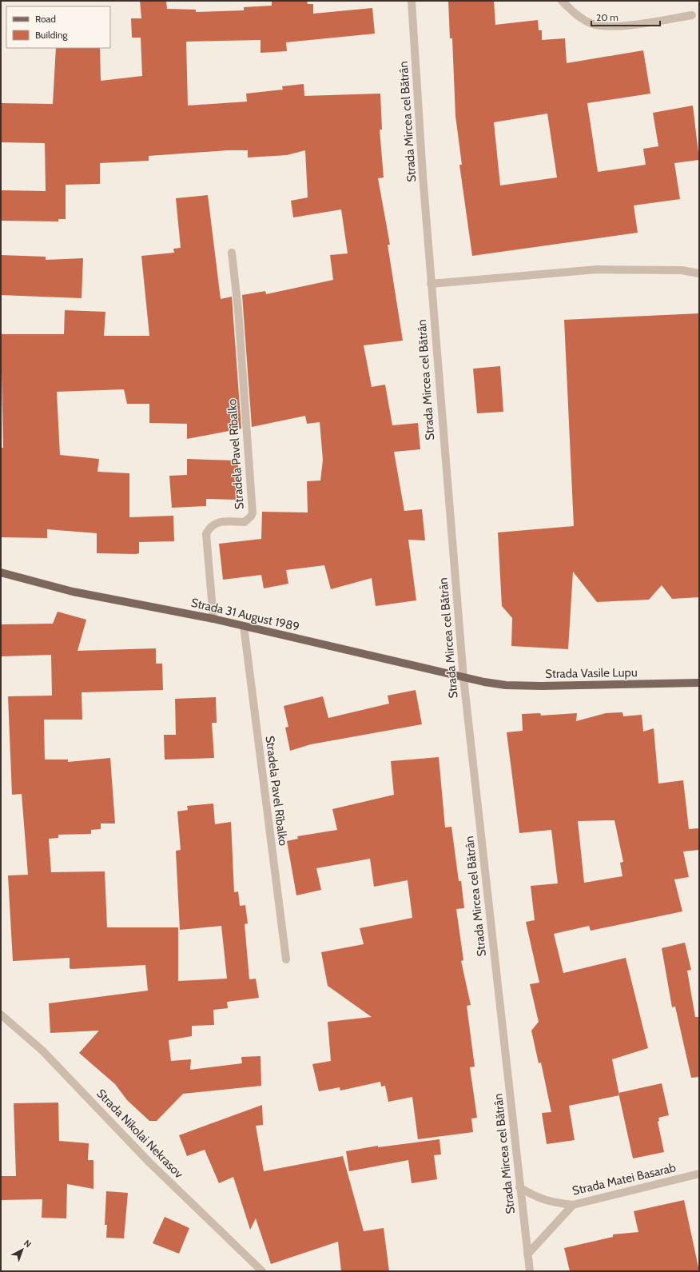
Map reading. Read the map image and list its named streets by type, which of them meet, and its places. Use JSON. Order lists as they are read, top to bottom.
{
  "streets": {
    "main road": ["Strada 31 August 1989", "Strada Vasile Lupu"],
    "street": [
      "Strada Mircea cel Bătrân",
      "Stradela Pavel Rîbalko",
      "Strada Nikolai Nekrasov",
      "Strada Matei Basarab"
    ]
  },
  "crossings": [
    ["Strada Mircea cel Bătrân", "Strada 31 August 1989"],
    ["Strada Mircea cel Bătrân", "Strada Matei Basarab"],
    ["Stradela Pavel Rîbalko", "Strada 31 August 1989"],
    ["Strada 31 August 1989", "Strada Vasile Lupu"]
  ],
  "legend": ["Road", "Building"],
  "scale_bar": "20 m",
  "north": "top right"
}
